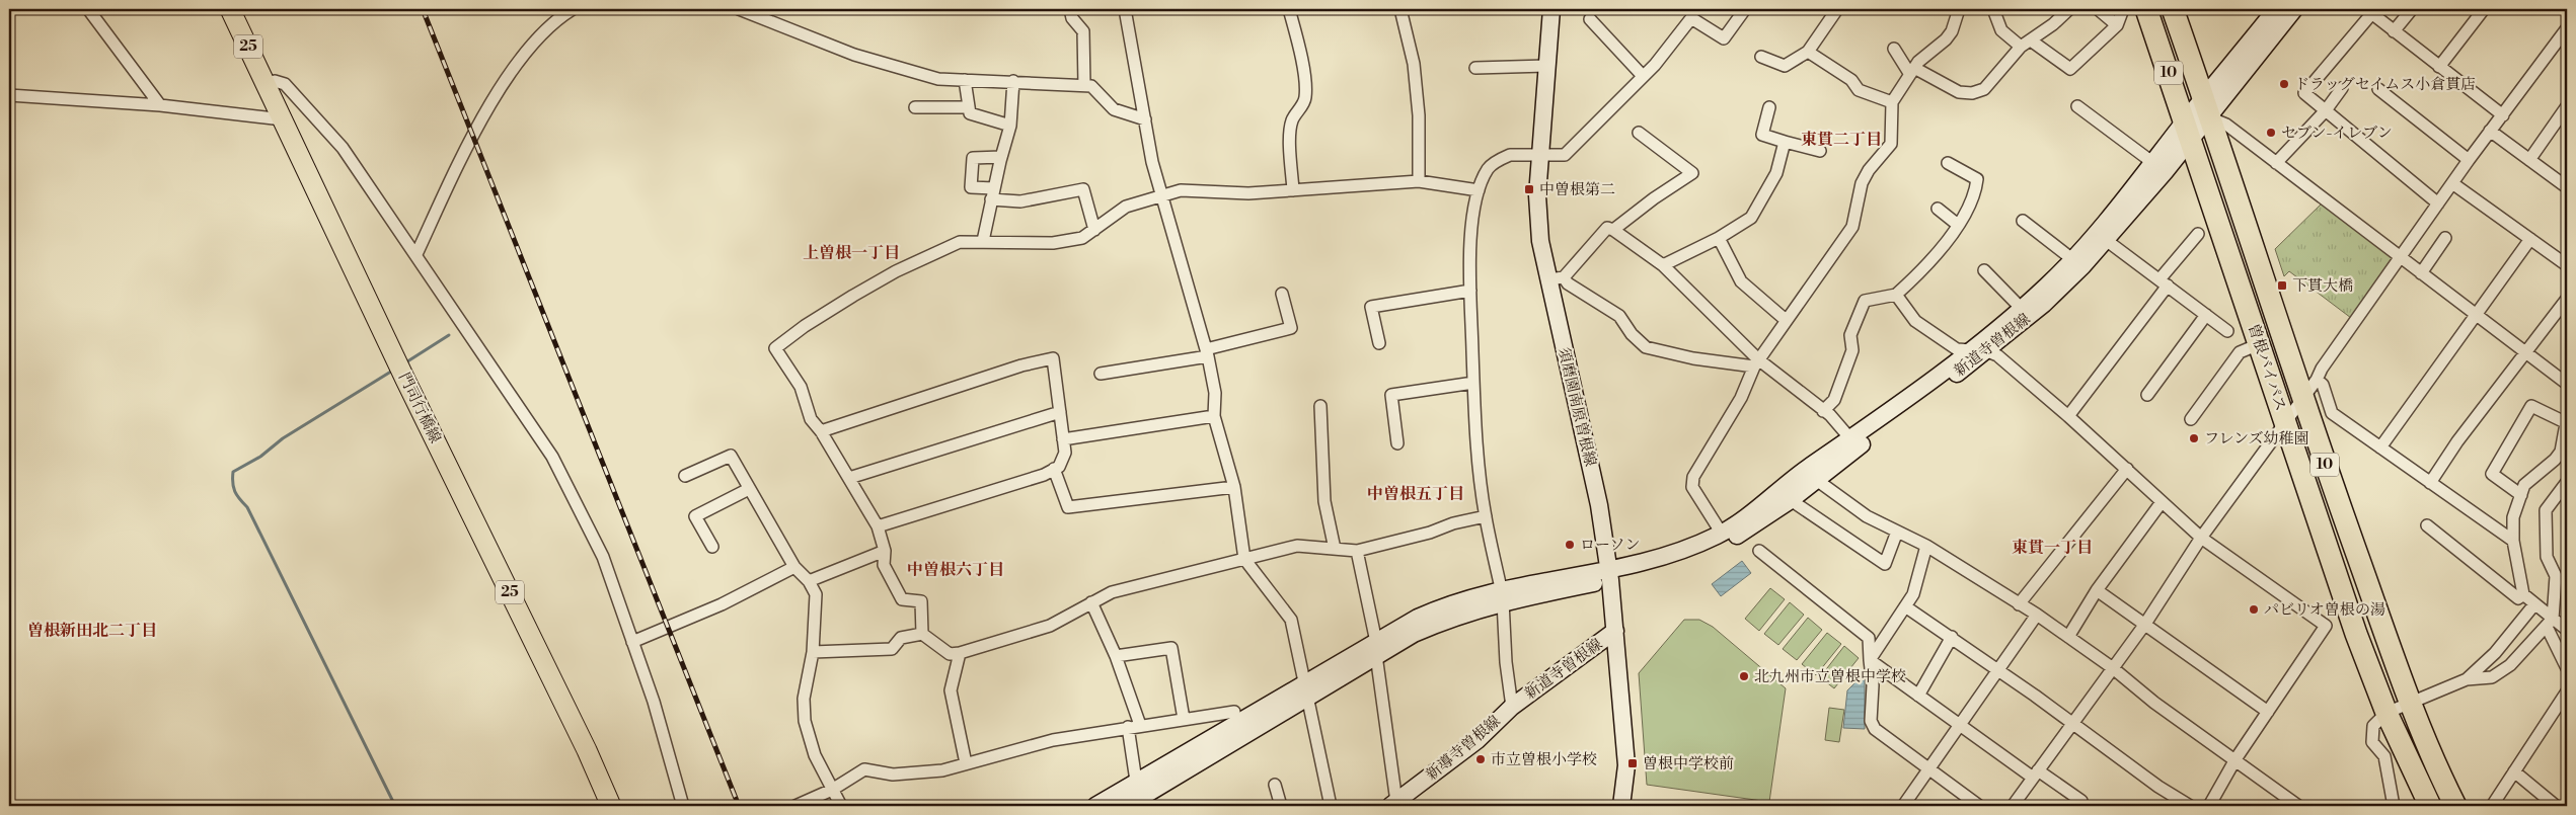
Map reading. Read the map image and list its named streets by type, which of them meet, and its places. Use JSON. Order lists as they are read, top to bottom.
{
  "streets": {
    "highway": ["10", "曽根バイパス"],
    "main road": [
      "25",
      "新道寺曽根線",
      "須磨園南原曽根線",
      "門司行橋線",
      "新導寺曽根線"
    ]
  },
  "crossings": [
    ["新道寺曽根線", "曽根バイパス"],
    ["新道寺曽根線", "須磨園南原曽根線"],
    ["新道寺曽根線", "新導寺曽根線"]
  ],
  "districts": [
    "東貫二丁目",
    "上曽根一丁目",
    "中曽根五丁目",
    "東貫一丁目",
    "中曽根六丁目",
    "曽根新田北二丁目"
  ],
  "places": {
    "other": [
      "ドラッグセイムス小倉貫店",
      "セブン-イレブン",
      "フレンズ幼稚園",
      "ローソン",
      "パビリオ曽根の湯",
      "北九州市立曽根中学校",
      "市立曽根小学校"
    ],
    "transit": ["中曽根第二", "下貫大橋", "曽根中学校前"]
  }
}
